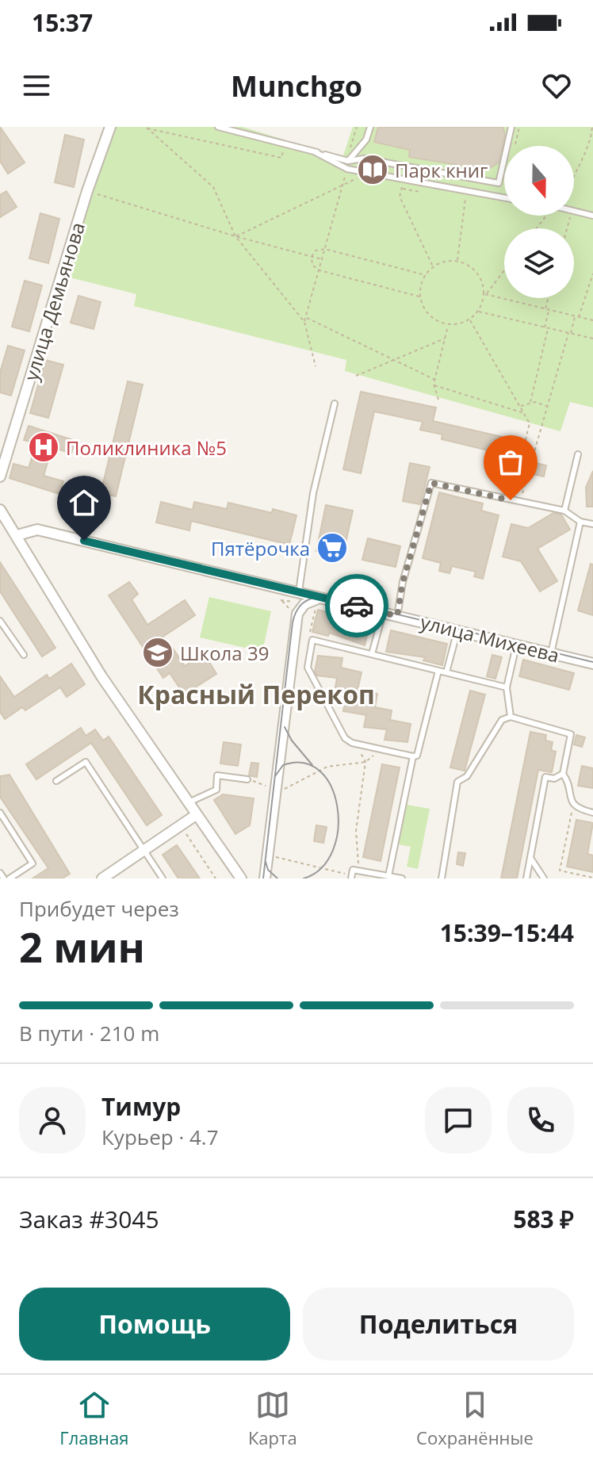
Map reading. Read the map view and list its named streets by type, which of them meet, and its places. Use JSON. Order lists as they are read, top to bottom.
{
  "streets": {
    "street": ["улица Демьянова", "улица Михеева"]
  },
  "districts": ["Красный Перекоп"],
  "places": {
    "library": ["Парк книг"],
    "hospital": ["Поликлиника №5"],
    "supermarket": ["Пятёрочка"],
    "school or university": ["Школа 39"]
  },
  "north": "bottom",
  "page": {
    "status": "15:37",
    "header": "Munchgo",
    "heading": ["2 мин", "Прибудет через", "15:39–15:44"],
    "panel": [
      "Тимур",
      "Курьер · 4.7",
      "Заказ #3045",
      "583 ₽"
    ],
    "bar": "В пути · 210 m",
    "buttons": ["Помощь", "Поделиться"],
    "tabs": ["Главная", "Карта", "Сохранённые"]
  }
}
